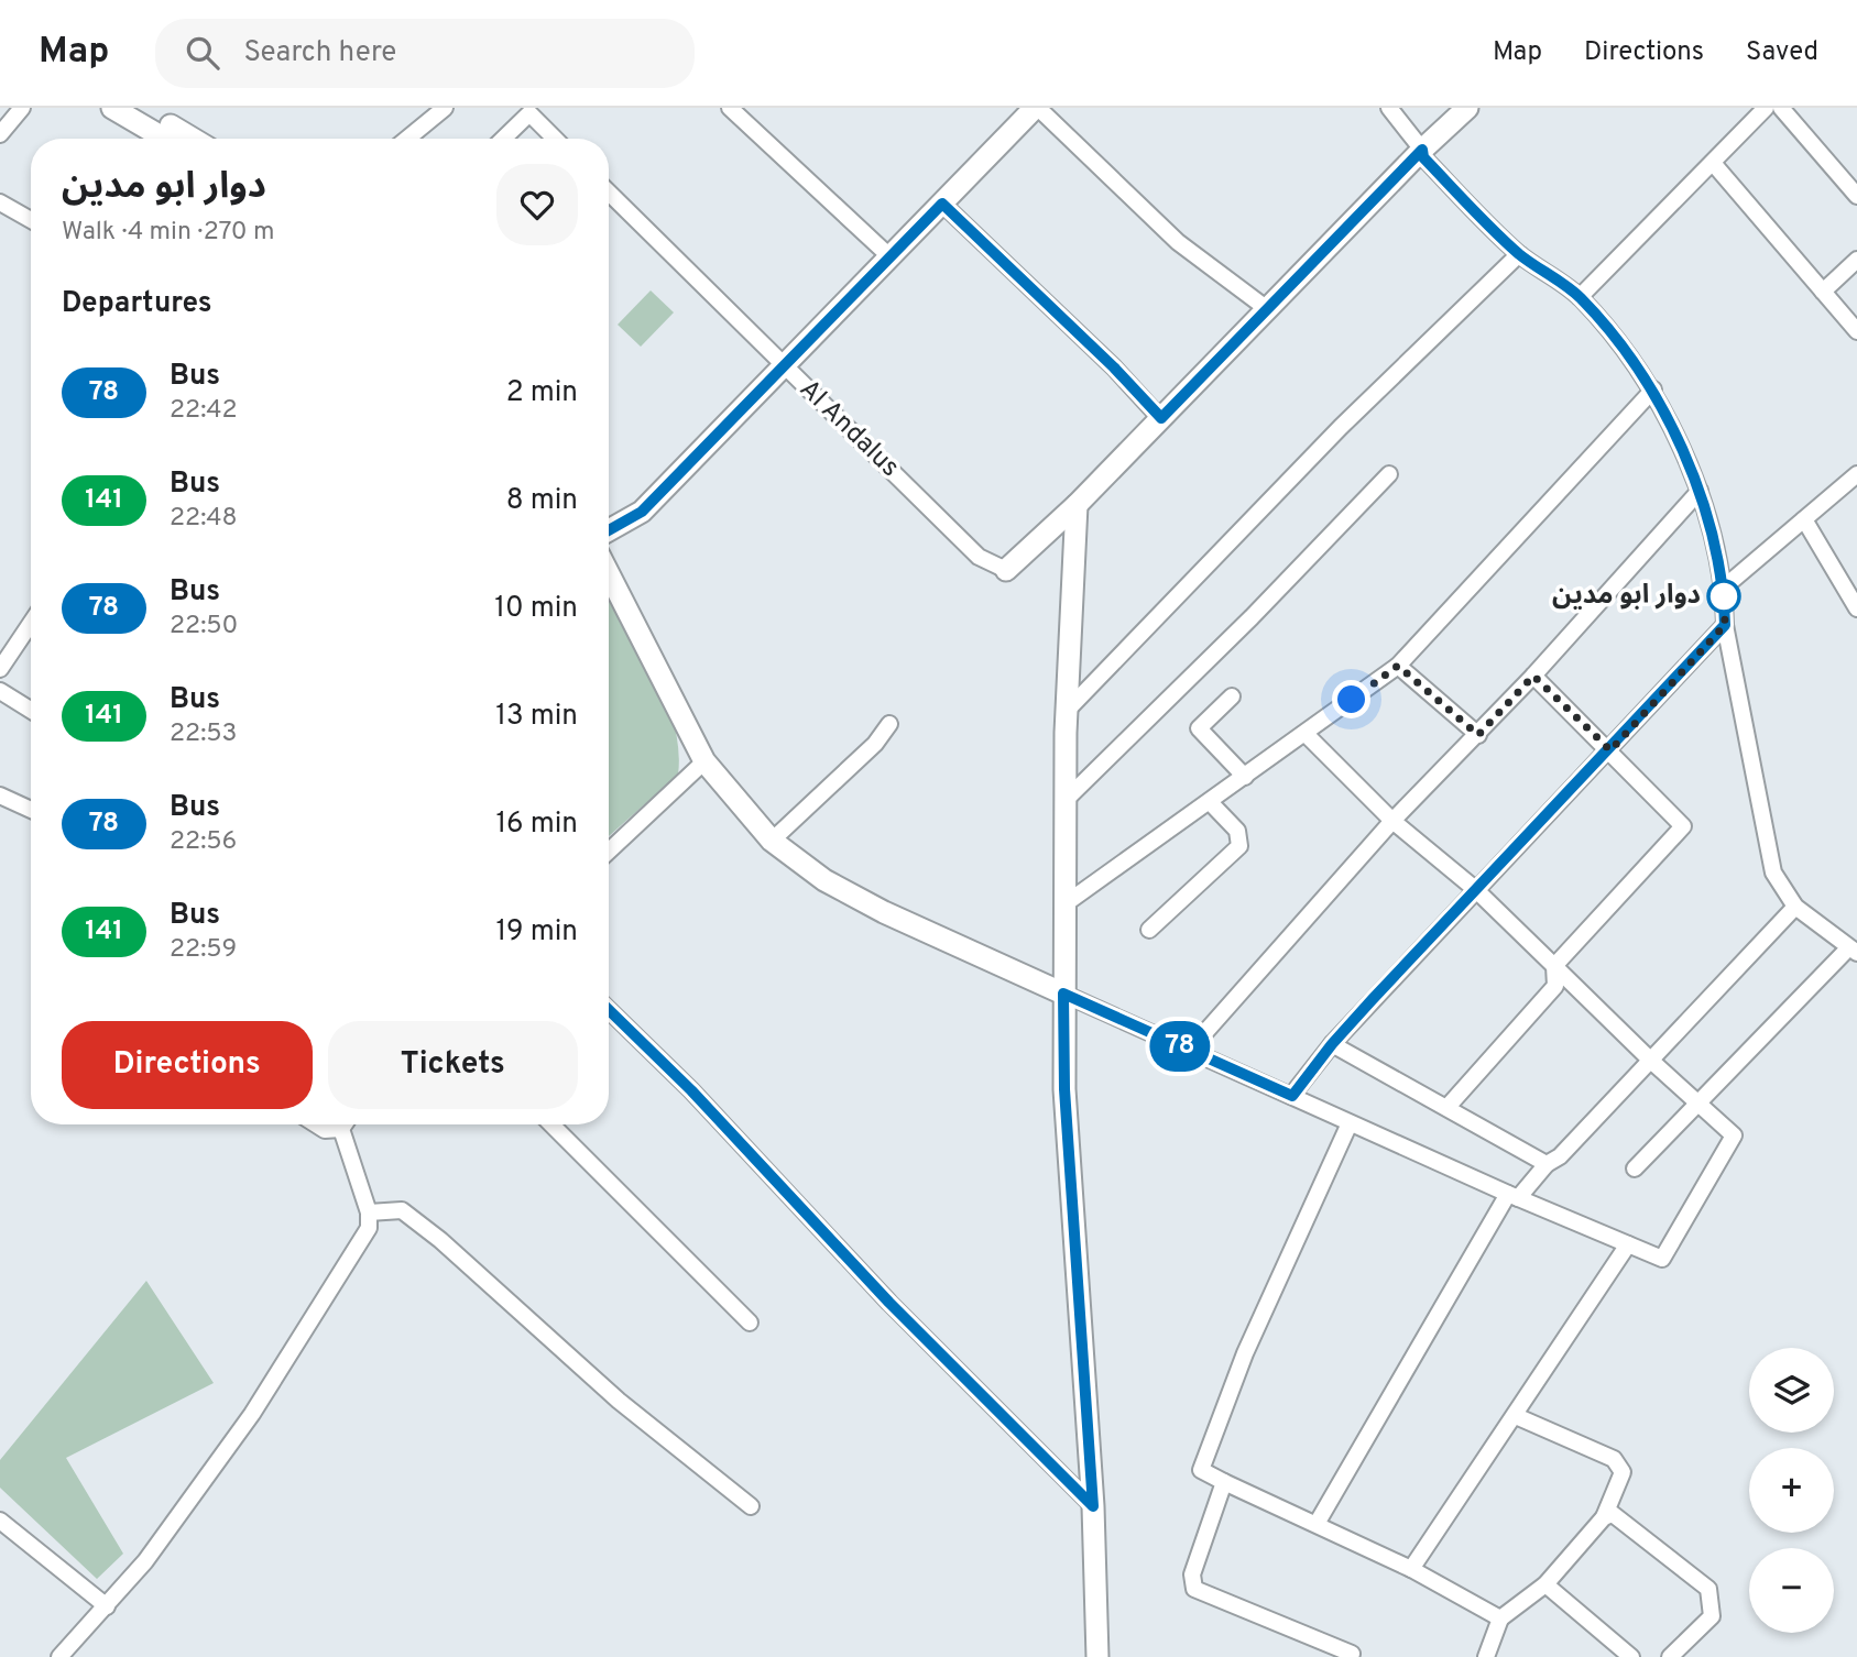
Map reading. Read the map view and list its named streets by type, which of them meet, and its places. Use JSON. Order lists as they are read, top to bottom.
{
  "streets": {
    "street": ["Al Andalus"]
  },
  "places": ["دوار ابو مدين"],
  "lines": ["bus line 78"],
  "page": {
    "header": "Map",
    "search": "Search here",
    "nav": ["Map", "Directions", "Saved"],
    "on_map": "78",
    "heading": [
      ["دوار ابو مدين", "Walk · 4 min · 270 m"],
      "Departures"
    ],
    "list": [
      {
        "mark": "78",
        "name": "Bus",
        "note": "22:42",
        "value": "2 min"
      },
      {
        "mark": "141",
        "name": "Bus",
        "note": "22:48",
        "value": "8 min"
      },
      {
        "mark": "78",
        "name": "Bus",
        "note": "22:50",
        "value": "10 min"
      },
      {
        "mark": "141",
        "name": "Bus",
        "note": "22:53",
        "value": "13 min"
      },
      {
        "mark": "78",
        "name": "Bus",
        "note": "22:56",
        "value": "16 min"
      },
      {
        "mark": "141",
        "name": "Bus",
        "note": "22:59",
        "value": "19 min"
      }
    ],
    "buttons": ["Directions", "Tickets"],
    "map_buttons": ["+", "−"]
  }
}
